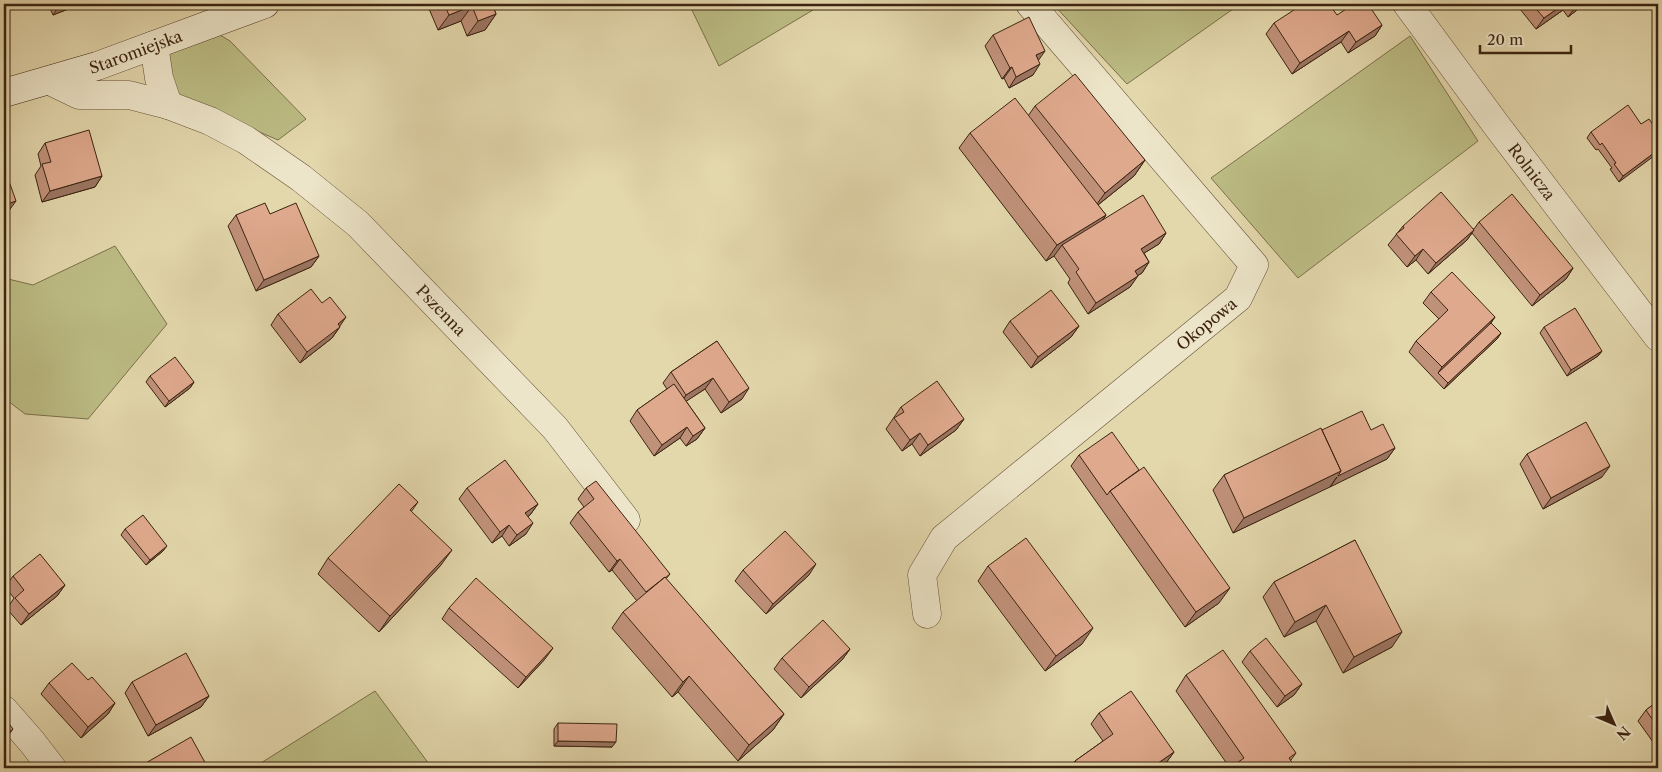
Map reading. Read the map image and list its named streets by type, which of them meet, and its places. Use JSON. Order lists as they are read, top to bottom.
{
  "streets": {
    "street": [
      "Staromiejska",
      "Rolnicza",
      "Pszenna",
      "Okopowa"
    ]
  },
  "crossings": [
    ["Staromiejska", "Pszenna"]
  ],
  "scale_bar": "20 m",
  "north": "bottom right"
}
